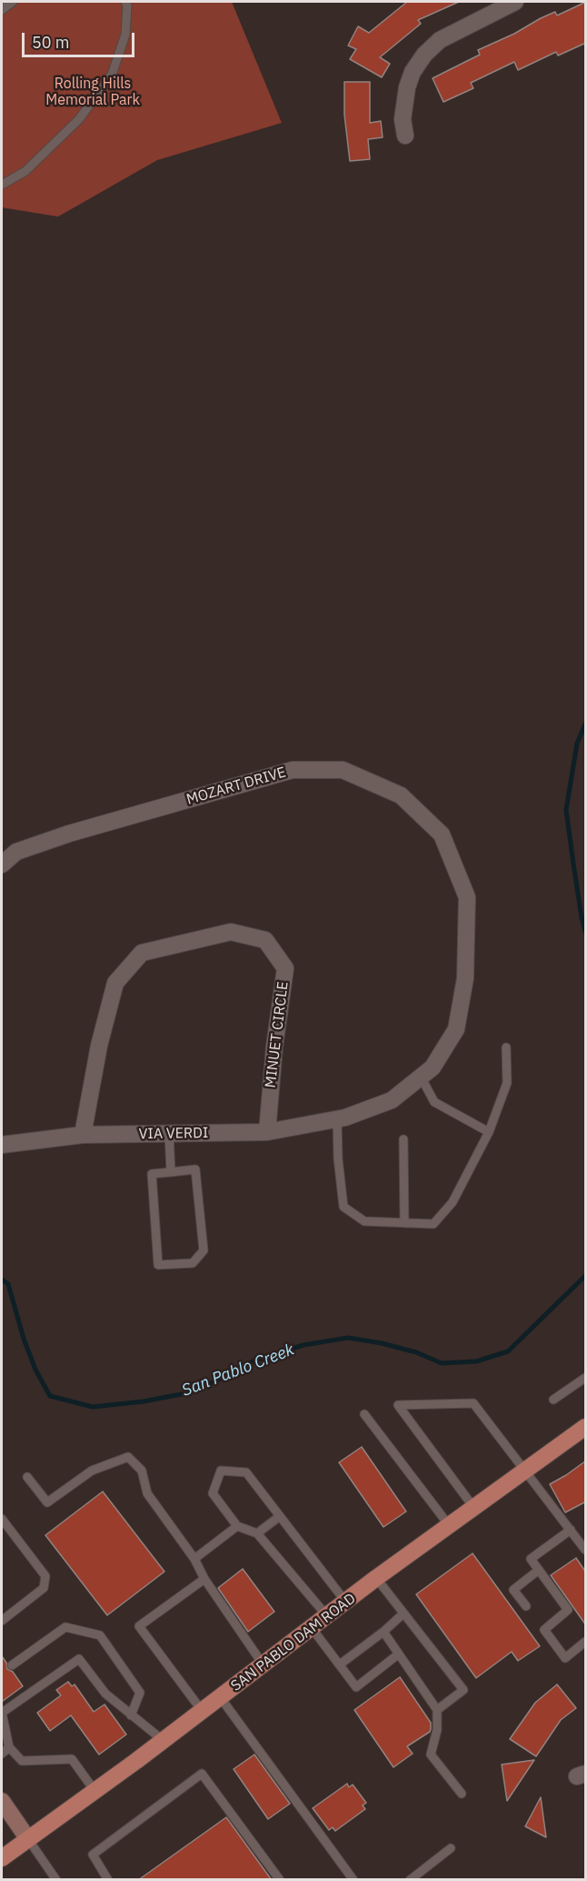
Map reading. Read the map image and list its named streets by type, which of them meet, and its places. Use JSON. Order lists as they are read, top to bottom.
{
  "streets": {
    "main road": ["SAN PABLO DAM ROAD"],
    "street": ["MOZART DRIVE", "MINUET CIRCLE", "VIA VERDI"]
  },
  "crossings": [
    ["MOZART DRIVE", "VIA VERDI"],
    ["MINUET CIRCLE", "VIA VERDI"]
  ],
  "water": ["San Pablo Creek"],
  "parks": ["Rolling Hills Memorial Park"],
  "scale_bar": "50 m"
}
